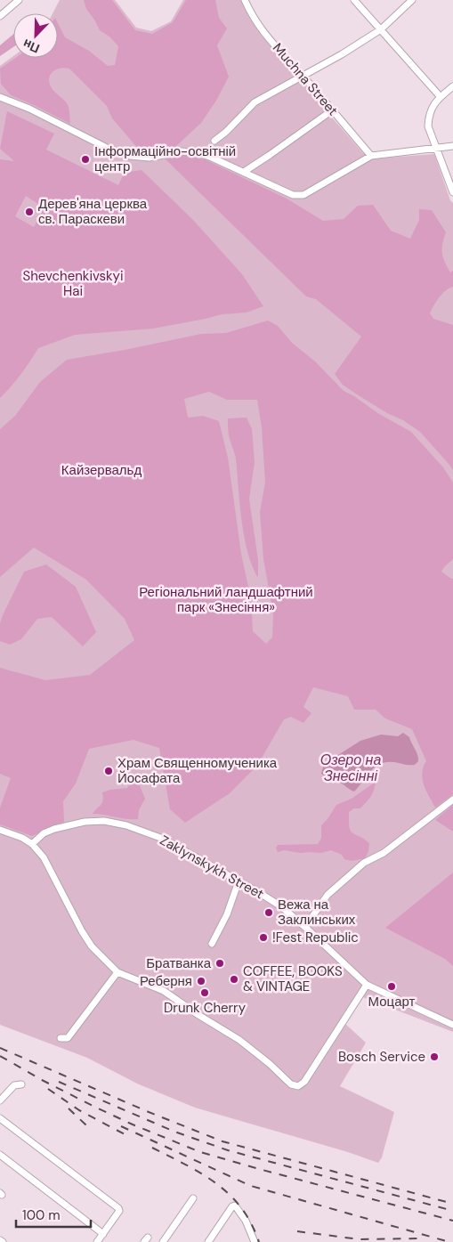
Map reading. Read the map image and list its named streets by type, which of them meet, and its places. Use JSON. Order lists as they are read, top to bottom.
{
  "streets": {
    "street": ["Muchna Street", "Zaklynskykh Street"]
  },
  "water": ["Озеро на Знесінні"],
  "parks": ["Shevchenkivskyi Hai", "Кайзервальд", "Регіональний ландшафтний парк «Знесіння»"],
  "places": [
    "Інформаційно-освітній центр",
    "Дерев'яна церква св. Параскеви",
    "Храм Священномученика Йосафата",
    "Вежа на Заклинських",
    "!Fest Republic",
    "Братванка",
    "COFFEE, BOOKS & VINTAGE",
    "Реберня",
    "Моцарт",
    "Drunk Cherry",
    "Bosch Service"
  ],
  "scale_bar": "100 m",
  "north": "bottom left"
}
